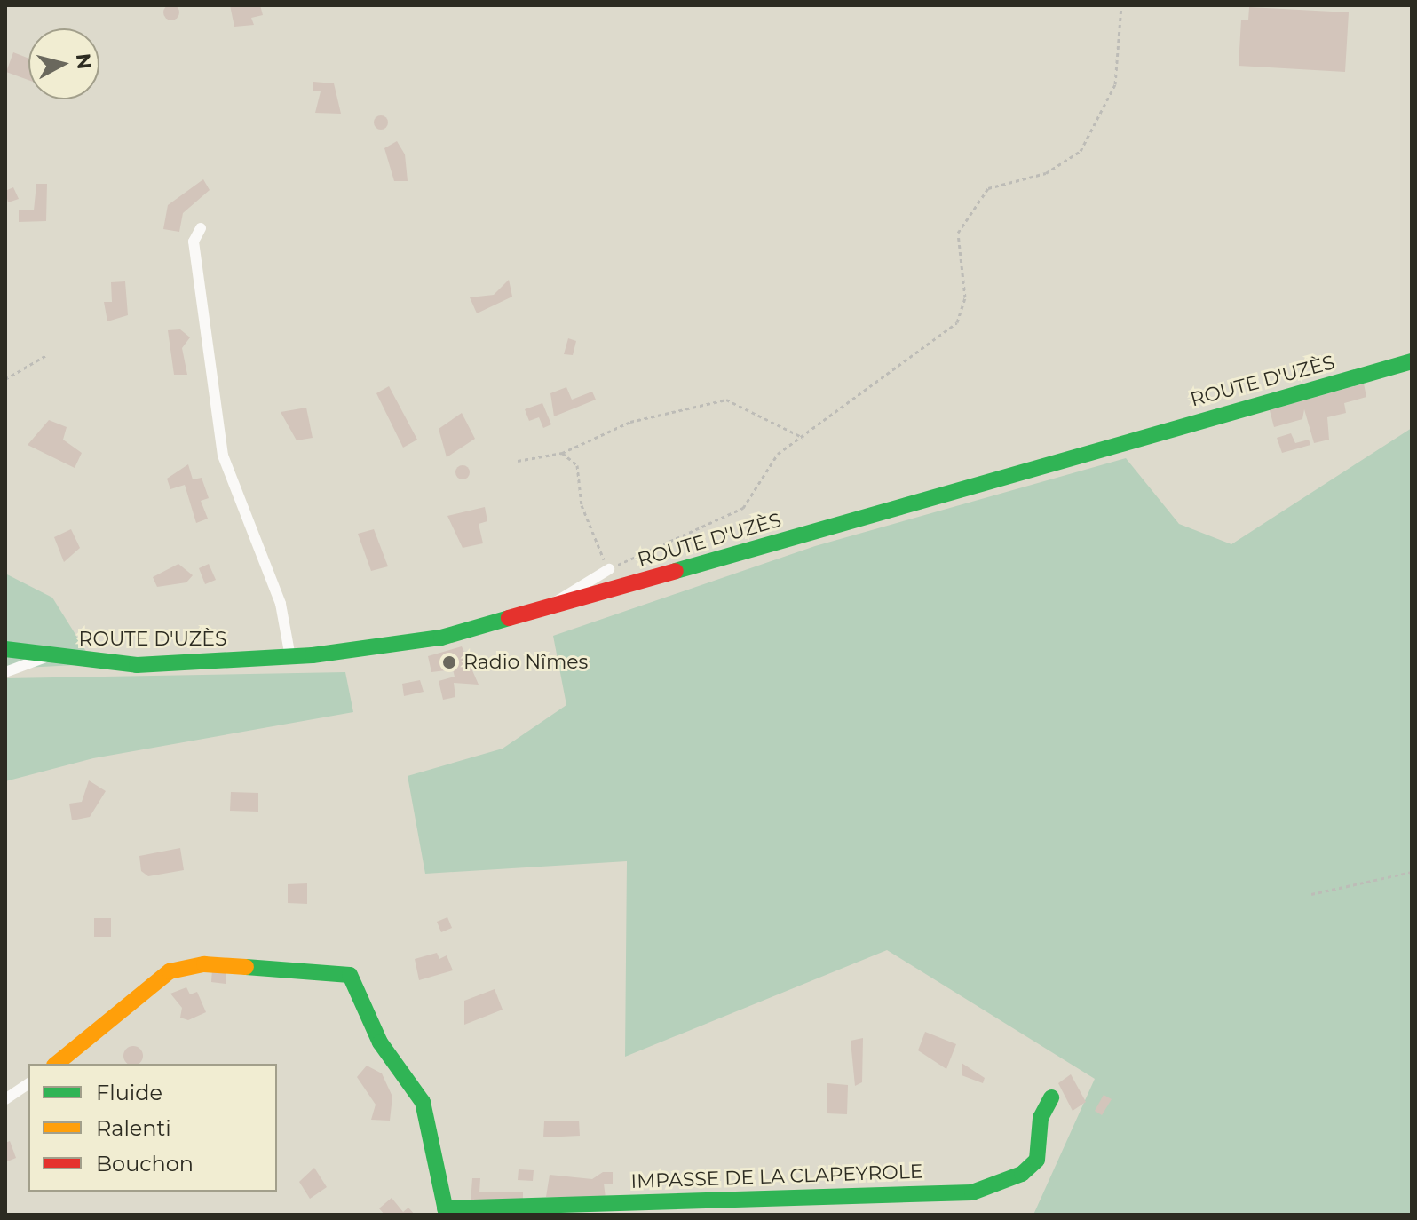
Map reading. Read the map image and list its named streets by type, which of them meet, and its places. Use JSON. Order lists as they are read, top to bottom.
{
  "streets": {
    "main road": ["ROUTE D'UZÈS", "IMPASSE DE LA CLAPEYROLE"]
  },
  "places": ["Radio Nîmes"],
  "legend": ["Fluide", "Ralenti", "Bouchon"],
  "north": "right"
}
